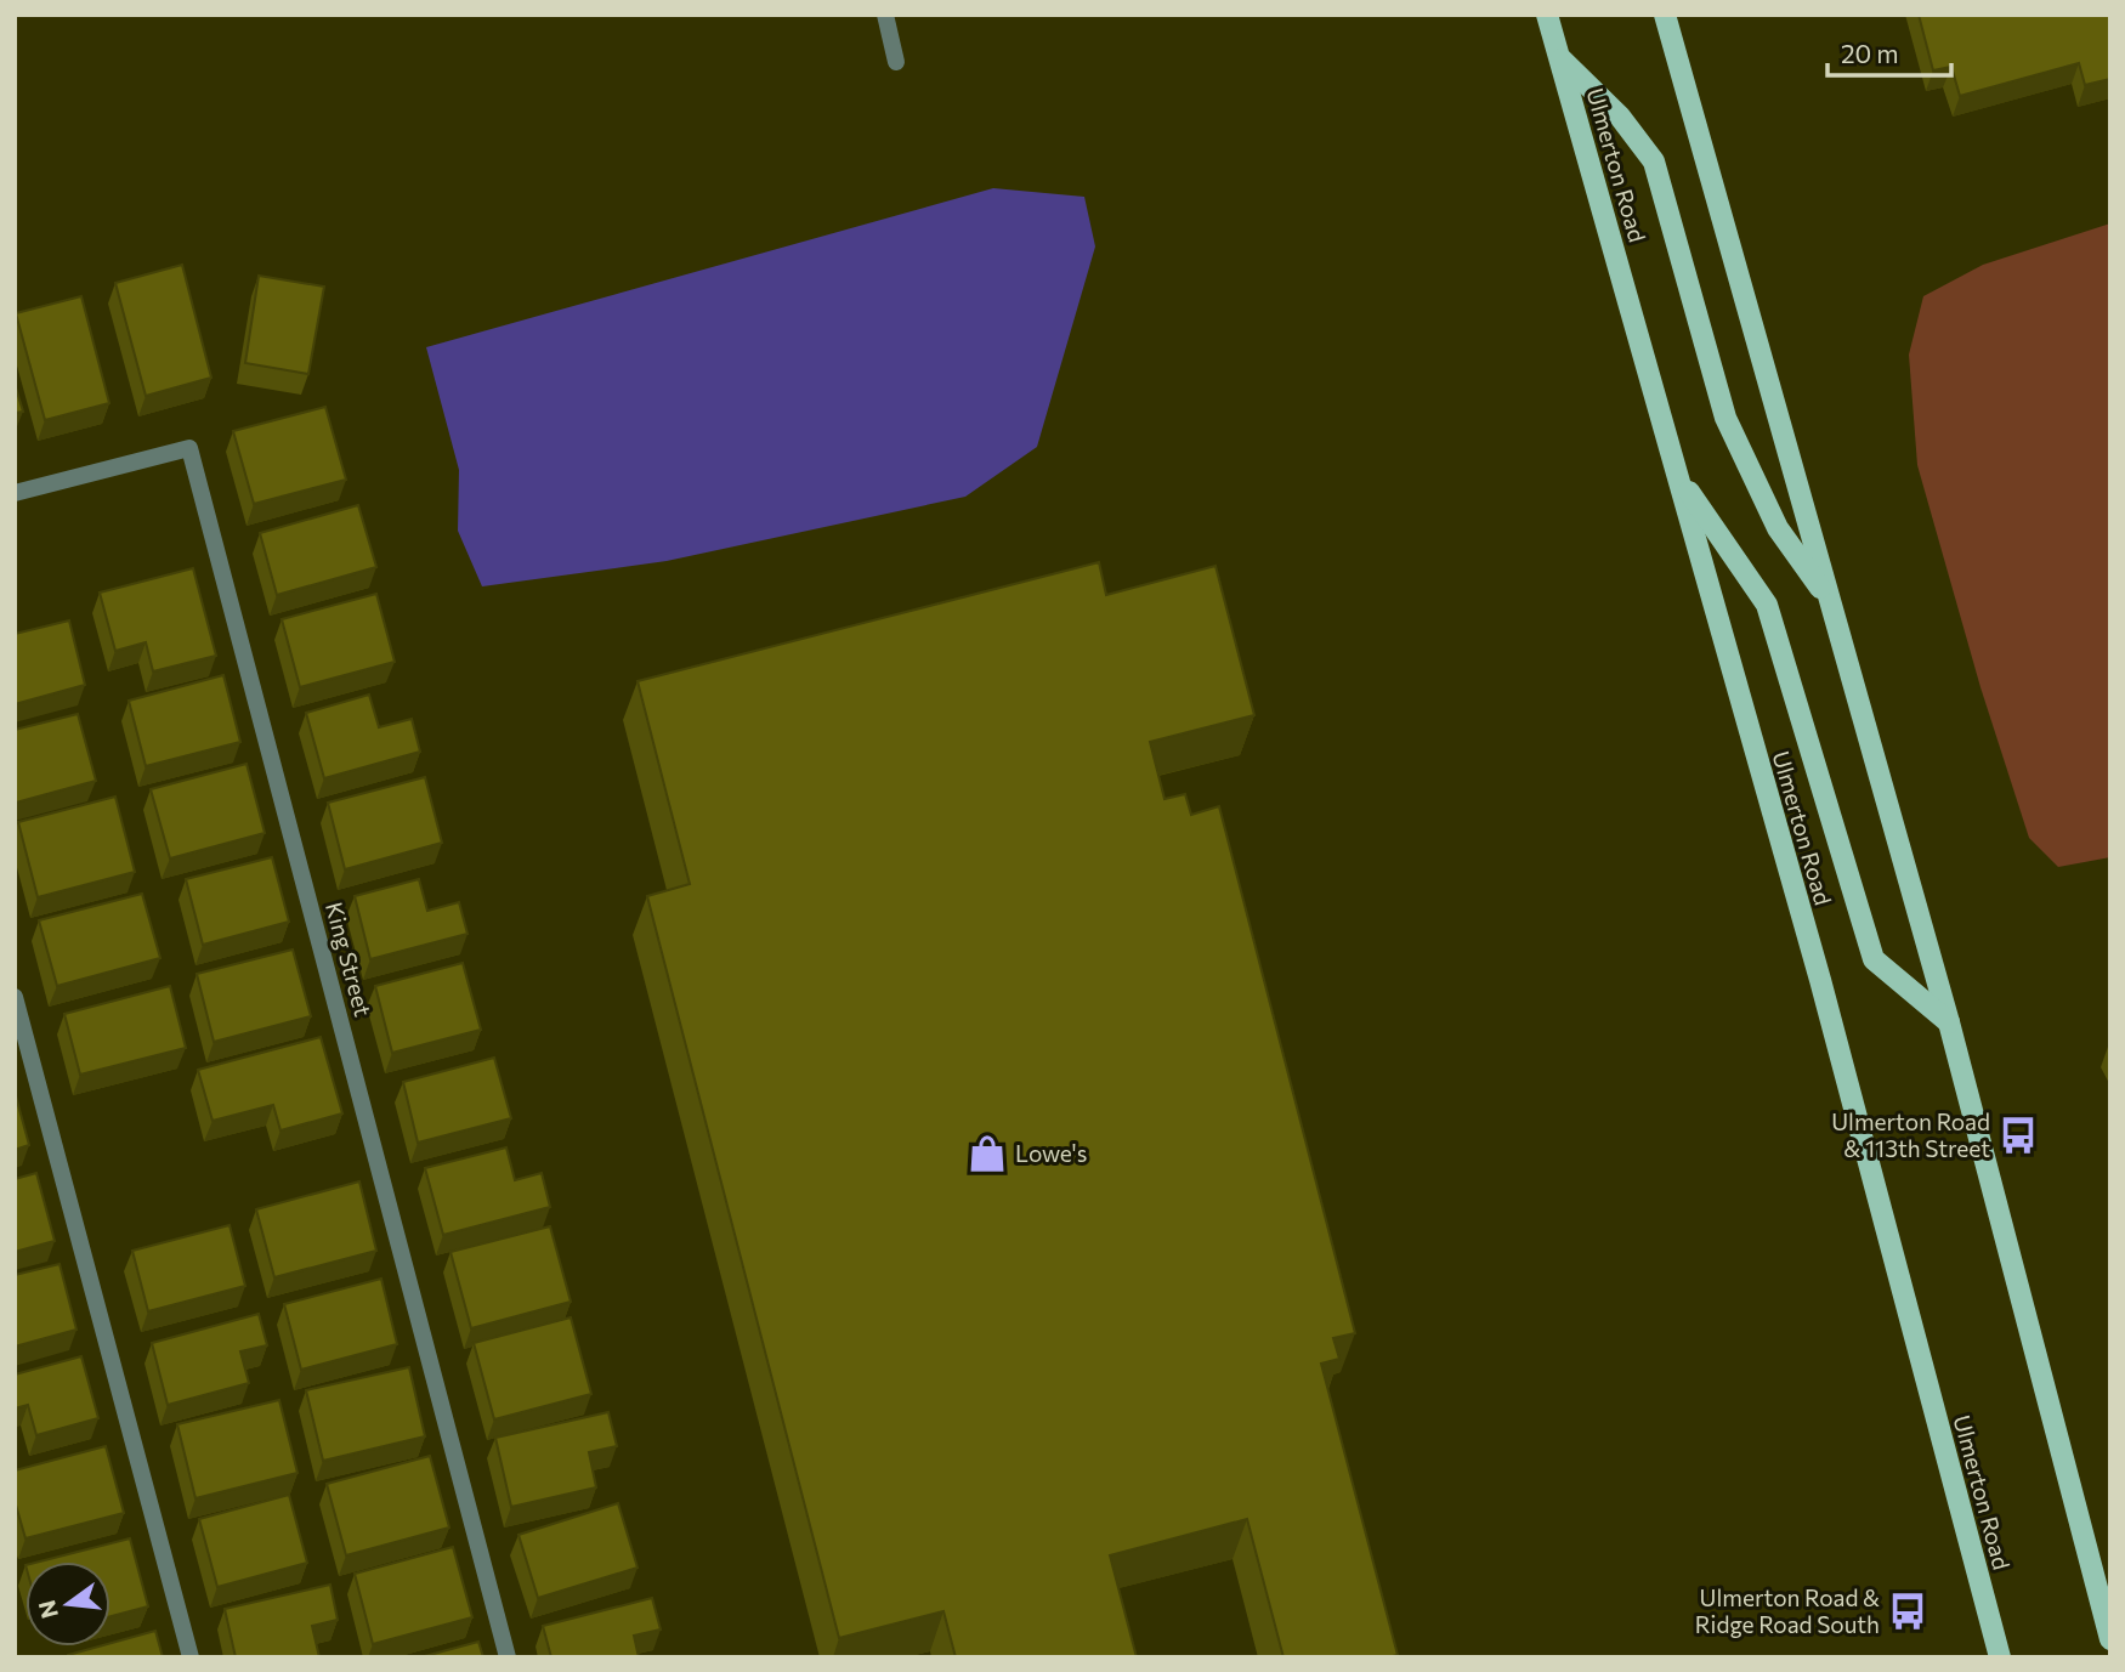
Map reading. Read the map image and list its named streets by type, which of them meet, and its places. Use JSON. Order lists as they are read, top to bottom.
{
  "streets": {
    "main road": ["Ulmerton Road"],
    "street": ["King Street"]
  },
  "places": {
    "bus stop": ["Ulmerton Road & 113th Street", "Ulmerton Road & Ridge Road South"],
    "shop": ["Lowe's"]
  },
  "scale_bar": "20 m",
  "north": "left"
}
